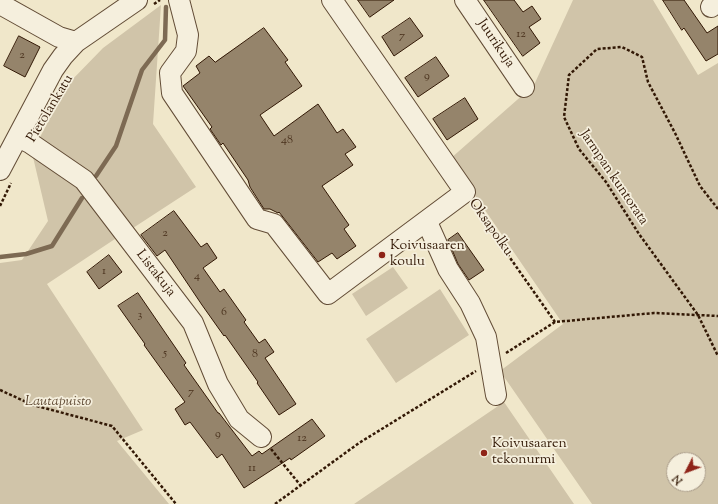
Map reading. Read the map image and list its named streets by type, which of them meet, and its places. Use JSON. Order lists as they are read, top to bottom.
{
  "streets": {
    "street": [
      "Juurikuja",
      "Pietolankatu",
      "Oksapolku",
      "Listakuja"
    ],
    "path": ["Jarmpan kuntorata"]
  },
  "crossings": [
    ["Pietolankatu", "Listakuja"]
  ],
  "parks": ["Lautapuisto"],
  "places": ["Koivusaaren koulu", "Koivusaaren tekonurmi"],
  "house_numbers": [
    "12",
    "7",
    "2",
    "9",
    "48",
    "2",
    "1",
    "4",
    "6",
    "3",
    "5",
    "8",
    "7",
    "9",
    "12",
    "11"
  ],
  "north": "bottom left"
}
